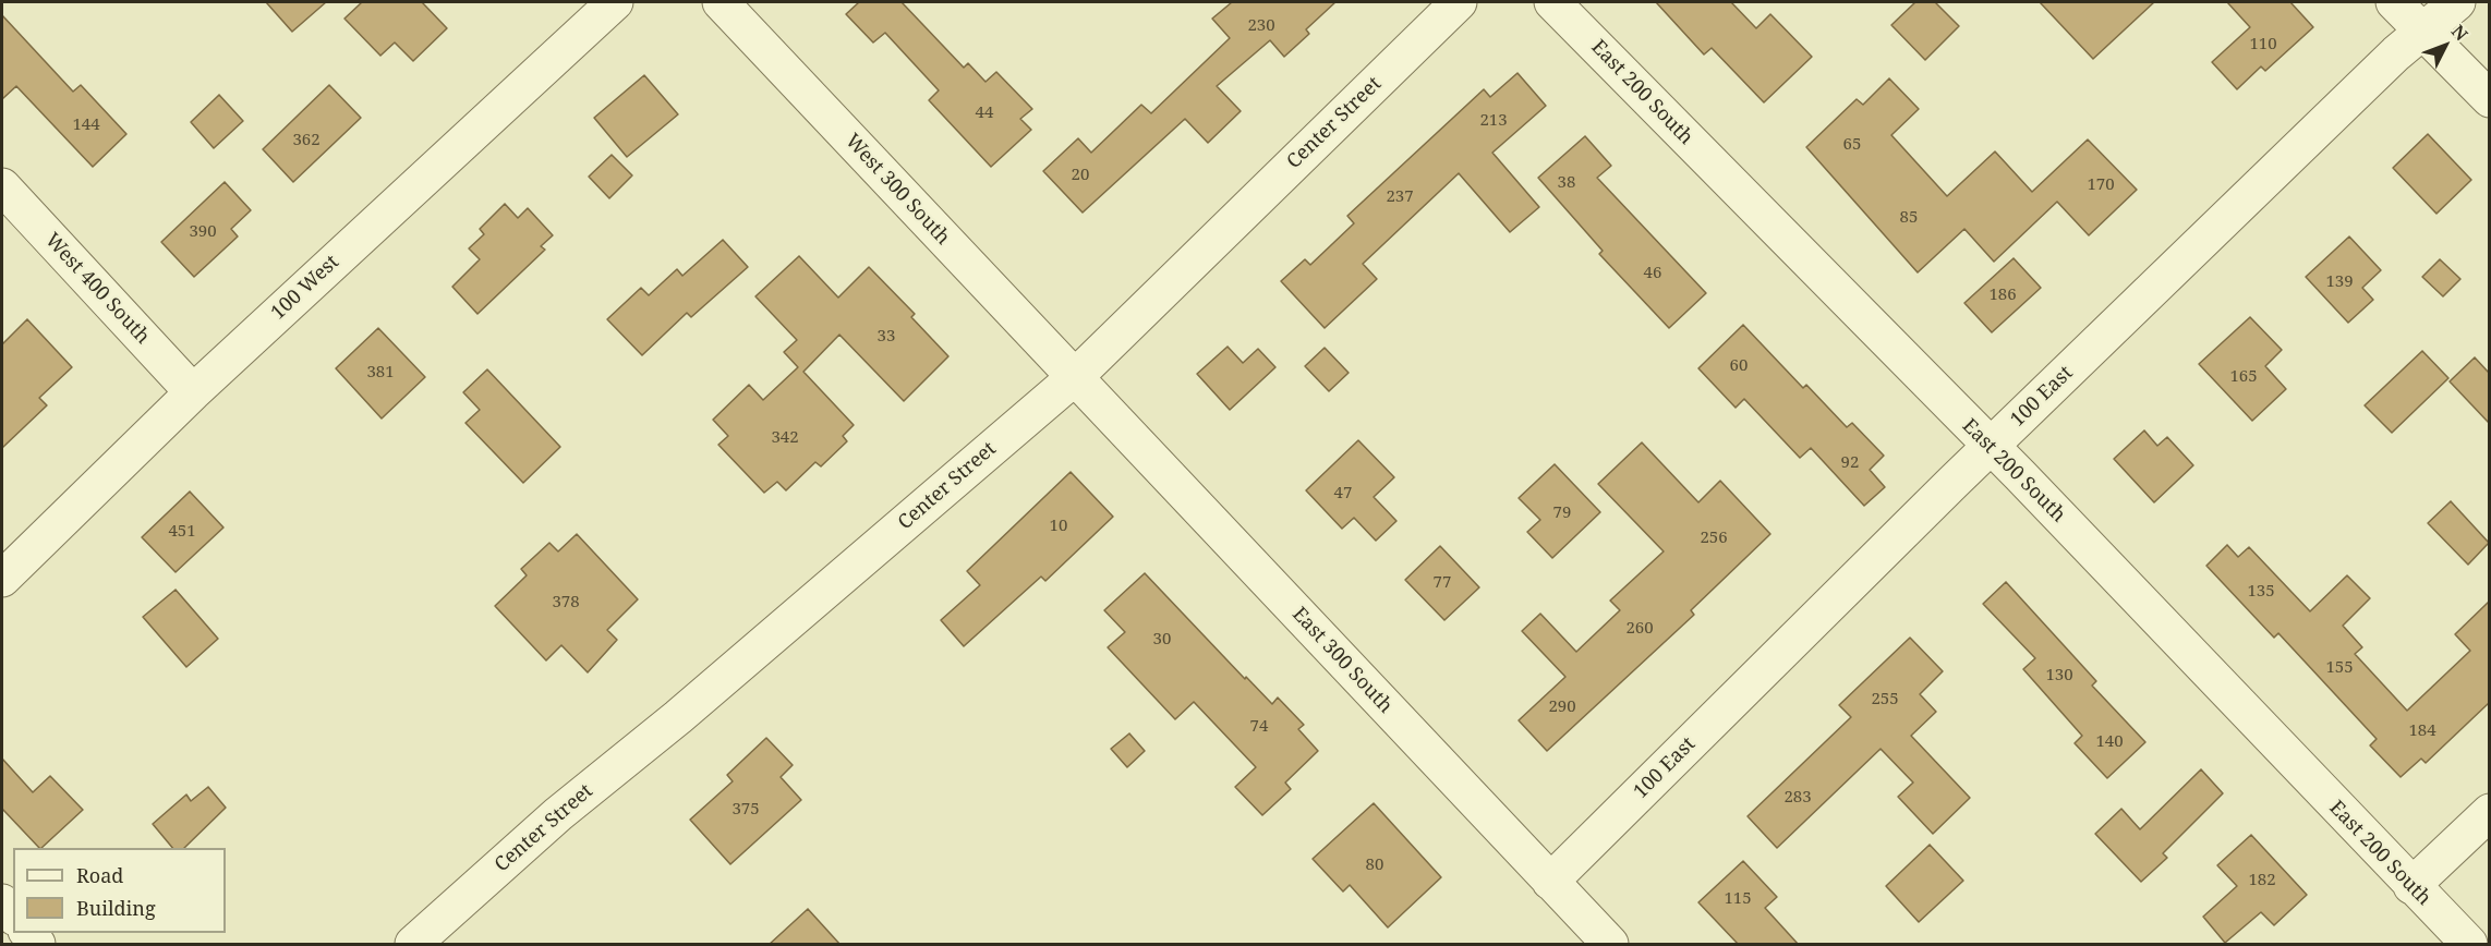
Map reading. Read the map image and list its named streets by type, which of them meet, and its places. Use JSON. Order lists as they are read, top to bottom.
{
  "streets": {
    "street": [
      "East 200 South",
      "Center Street",
      "West 300 South",
      "100 West",
      "West 400 South",
      "100 East",
      "East 300 South"
    ]
  },
  "crossings": [
    ["East 200 South", "100 East"],
    ["Center Street", "West 300 South"],
    ["Center Street", "East 300 South"],
    ["West 300 South", "East 300 South"],
    ["100 West", "West 400 South"],
    ["100 East", "East 300 South"]
  ],
  "house_numbers": [
    "230",
    "110",
    "44",
    "213",
    "144",
    "362",
    "65",
    "20",
    "38",
    "170",
    "237",
    "85",
    "390",
    "46",
    "139",
    "186",
    "33",
    "60",
    "381",
    "165",
    "342",
    "92",
    "47",
    "79",
    "10",
    "451",
    "256",
    "77",
    "135",
    "378",
    "260",
    "30",
    "155",
    "130",
    "255",
    "290",
    "74",
    "184",
    "140",
    "283",
    "375",
    "80",
    "182",
    "115"
  ],
  "legend": ["Road", "Building"],
  "north": "top right"
}
